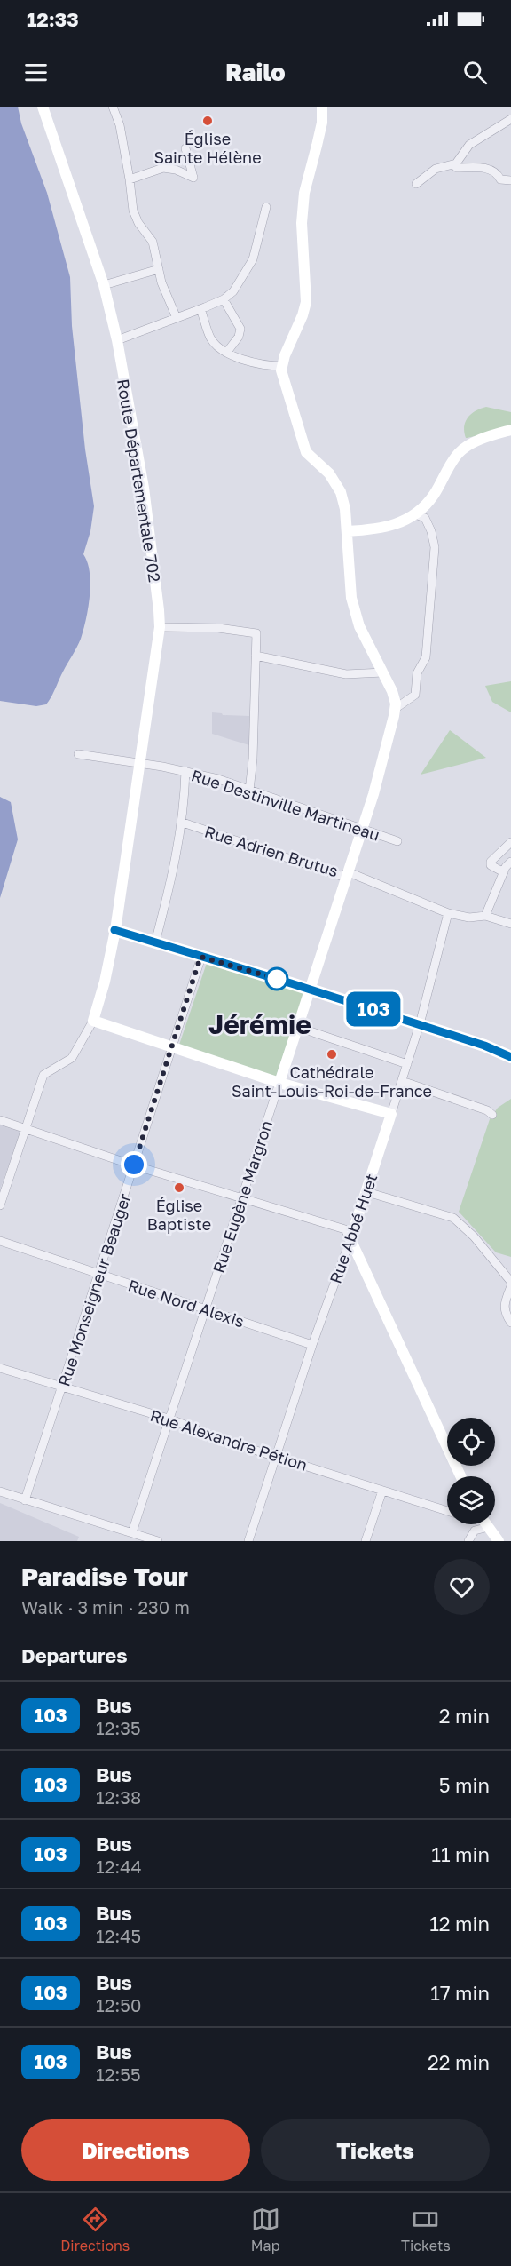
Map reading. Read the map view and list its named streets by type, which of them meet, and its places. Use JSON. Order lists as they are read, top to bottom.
{
  "streets": {
    "main road": ["Route Départementale 702", "Rue Eugène Margron", "Rue Abbé Huet"],
    "street": [
      "Rue Destinville Martineau",
      "Rue Adrien Brutus",
      "Rue Monseigneur Beauger",
      "Rue Nord Alexis",
      "Rue Alexandre Pétion"
    ]
  },
  "crossings": [
    ["Route Départementale 702", "Rue Destinville Martineau"],
    ["Rue Destinville Martineau", "Rue Eugène Margron"],
    ["Rue Adrien Brutus", "Rue Eugène Margron"],
    ["Rue Adrien Brutus", "Rue Abbé Huet"],
    ["Rue Eugène Margron", "Rue Nord Alexis"],
    ["Rue Eugène Margron", "Rue Alexandre Pétion"],
    ["Rue Abbé Huet", "Rue Nord Alexis"],
    ["Rue Abbé Huet", "Rue Alexandre Pétion"],
    ["Rue Monseigneur Beauger", "Rue Nord Alexis"],
    ["Rue Monseigneur Beauger", "Rue Alexandre Pétion"]
  ],
  "districts": ["Jérémie"],
  "places": ["Église Sainte Hélène", "Cathédrale Saint-Louis-Roi-de-France", "Église Baptiste"],
  "lines": ["bus line 103"],
  "page": {
    "status": "12:33",
    "header": "Railo",
    "on_map": "103",
    "heading": [
      ["Paradise Tour", "Walk · 3 min · 230 m"],
      "Departures"
    ],
    "list": [
      {
        "mark": "103",
        "name": "Bus",
        "note": "12:35",
        "value": "2 min"
      },
      {
        "mark": "103",
        "name": "Bus",
        "note": "12:38",
        "value": "5 min"
      },
      {
        "mark": "103",
        "name": "Bus",
        "note": "12:44",
        "value": "11 min"
      },
      {
        "mark": "103",
        "name": "Bus",
        "note": "12:45",
        "value": "12 min"
      },
      {
        "mark": "103",
        "name": "Bus",
        "note": "12:50",
        "value": "17 min"
      },
      {
        "mark": "103",
        "name": "Bus",
        "note": "12:55",
        "value": "22 min"
      }
    ],
    "buttons": ["Directions", "Tickets"],
    "tabs": ["Directions", "Map", "Tickets"]
  }
}
